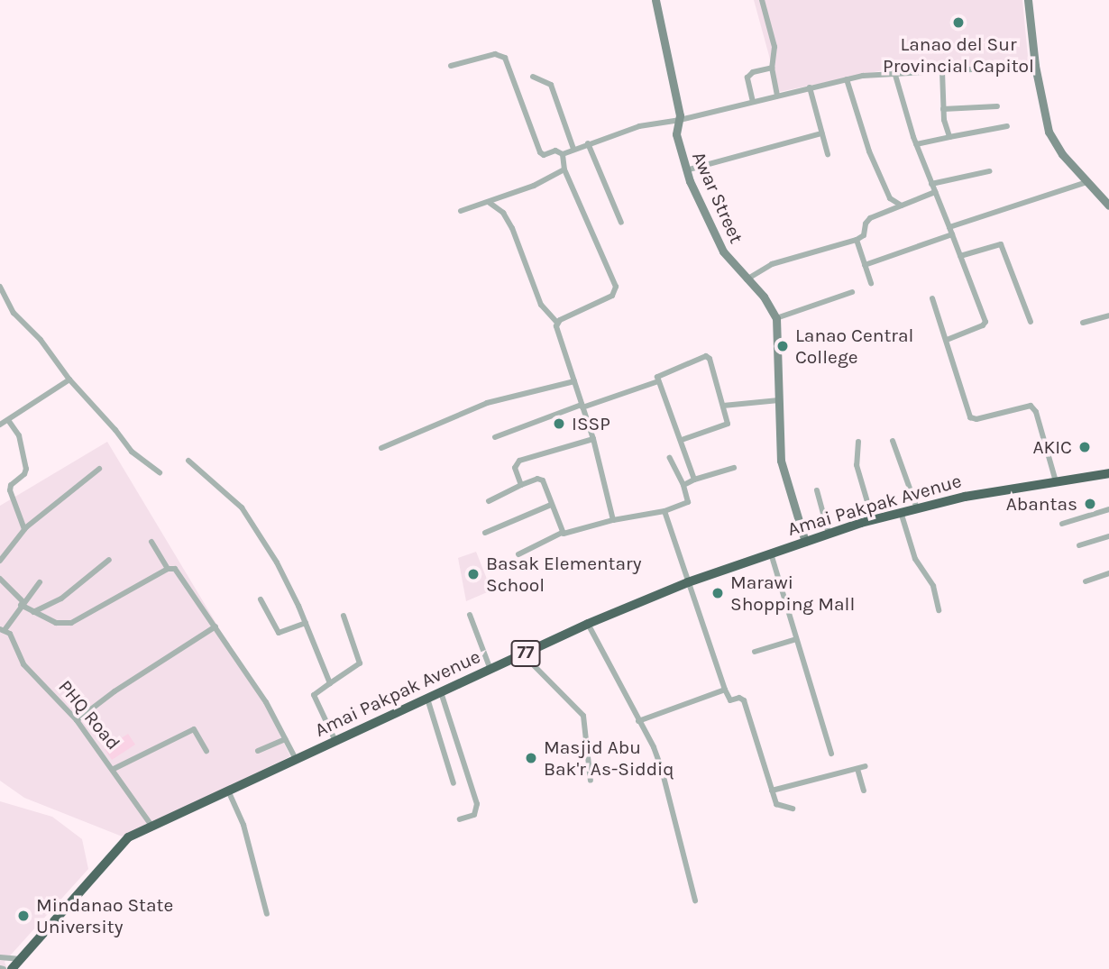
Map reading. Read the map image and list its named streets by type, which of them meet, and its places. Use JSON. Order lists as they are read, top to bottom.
{
  "streets": {
    "highway": ["Amai Pakpak Avenue", "77"],
    "street": ["Awar Street", "PHQ Road"]
  },
  "crossings": [
    ["Amai Pakpak Avenue", "PHQ Road"]
  ],
  "places": [
    "Lanao del Sur Provincial Capitol",
    "Lanao Central College",
    "ISSP",
    "AKIC",
    "Abantas",
    "Basak Elementary School",
    "Marawi Shopping Mall",
    "Masjid Abu Bak'r As-Siddiq",
    "Mindanao State University"
  ]
}
